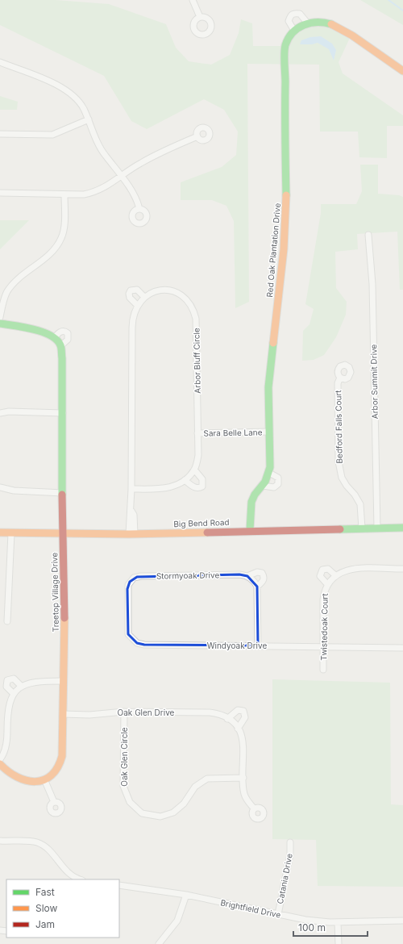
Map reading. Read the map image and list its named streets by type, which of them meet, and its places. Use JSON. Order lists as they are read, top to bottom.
{
  "streets": {
    "street": [
      "Red Oak Plantation Drive",
      "Arbor Bluff Circle",
      "Arbor Summit Drive",
      "Bedford Falls Court",
      "Sara Belle Lane",
      "Big Bend Road",
      "Stormyoak Drive",
      "Treetop Village Drive",
      "Twistedoak Court",
      "Windyoak Drive",
      "Oak Glen Drive",
      "Oak Glen Circle",
      "Catania Drive",
      "Brightfield Drive"
    ]
  },
  "crossings": [
    ["Red Oak Plantation Drive", "Sara Belle Lane"],
    ["Red Oak Plantation Drive", "Big Bend Road"],
    ["Arbor Bluff Circle", "Sara Belle Lane"],
    ["Arbor Bluff Circle", "Big Bend Road"],
    ["Arbor Summit Drive", "Big Bend Road"],
    ["Bedford Falls Court", "Big Bend Road"],
    ["Big Bend Road", "Treetop Village Drive"],
    ["Stormyoak Drive", "Windyoak Drive"],
    ["Treetop Village Drive", "Oak Glen Drive"],
    ["Twistedoak Court", "Windyoak Drive"],
    ["Oak Glen Drive", "Oak Glen Circle"],
    ["Catania Drive", "Brightfield Drive"]
  ],
  "legend": ["Fast", "Slow", "Jam"],
  "scale_bar": "100 m"
}
